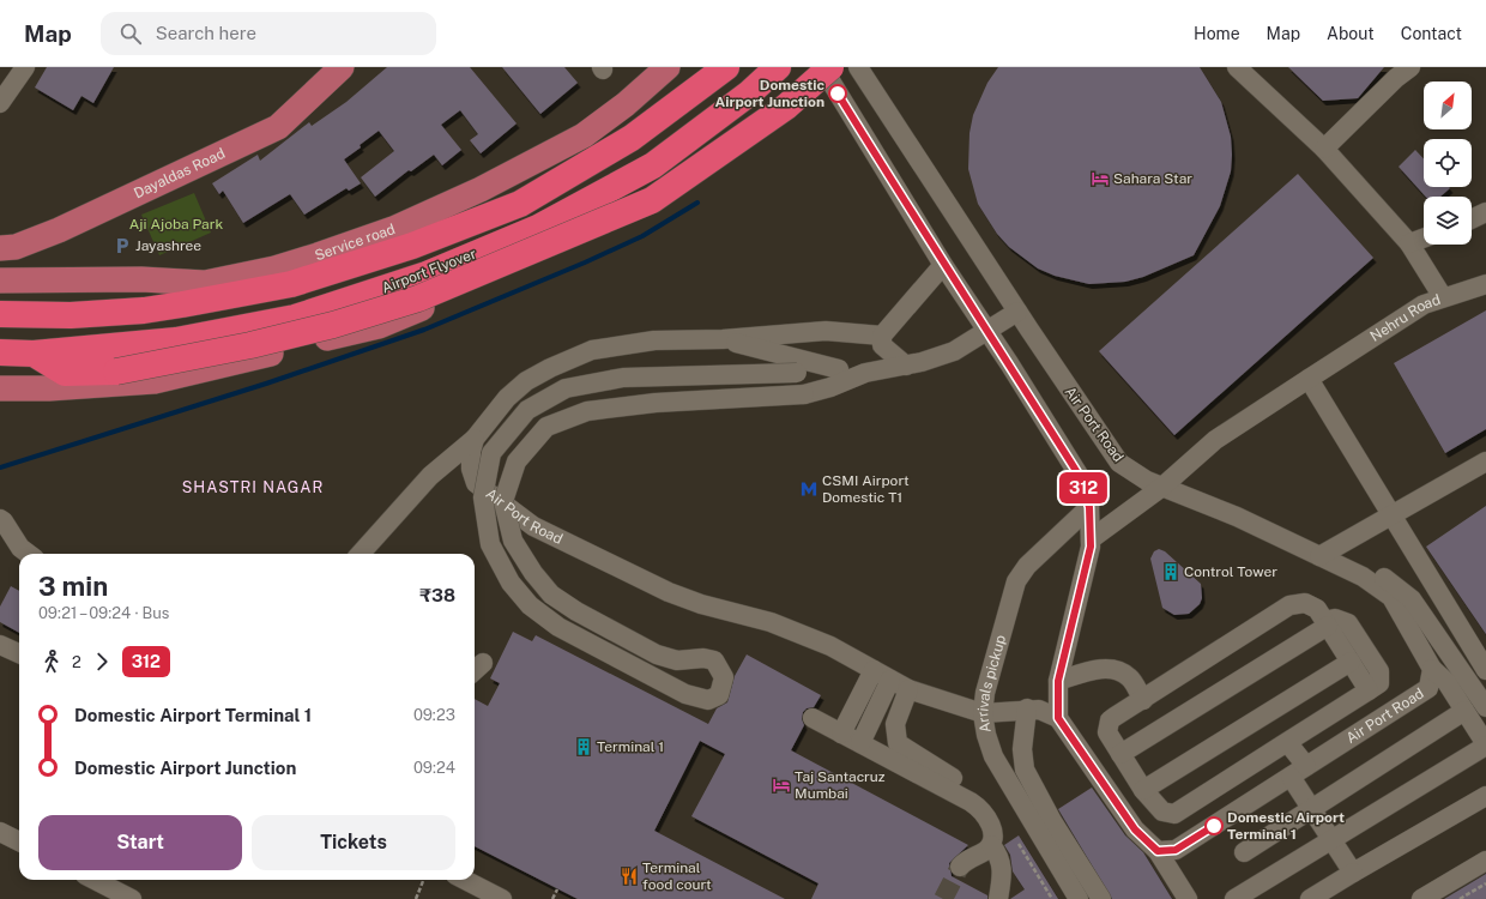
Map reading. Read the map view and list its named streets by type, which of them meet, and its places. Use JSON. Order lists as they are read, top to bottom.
{
  "streets": {
    "highway": ["Airport Flyover"],
    "main road": ["Dayaldas Road", "Service road"],
    "street": ["Nehru Road", "Air Port Road", "Arrivals pickup"]
  },
  "crossings": [
    ["Nehru Road", "Air Port Road"],
    ["Air Port Road", "Arrivals pickup"]
  ],
  "districts": ["SHASTRI NAGAR"],
  "parks": ["Aji Ajoba Park"],
  "places": {
    "other": ["Domestic Airport Junction", "Domestic Airport Terminal 1"],
    "hotel": ["Sahara Star", "Taj Santacruz Mumbai"],
    "parking": ["Jayashree"],
    "metro station": ["CSMI Airport Domestic T1"],
    "building": ["Control Tower", "Terminal 1"],
    "restaurant": ["Terminal food court"]
  },
  "lines": ["bus line 312"],
  "north": "top right",
  "page": {
    "header": "Map",
    "search": "Search here",
    "nav": [
      "Home",
      "Map",
      "About",
      "Contact"
    ],
    "on_map": "312",
    "heading": ["3 min", "09:21 – 09:24 · Bus", "₹38"],
    "legs": ["2", "312"],
    "list": [
      {
        "name": "Domestic Airport Terminal 1",
        "value": "09:23"
      },
      {
        "name": "Domestic Airport Junction",
        "value": "09:24"
      }
    ],
    "buttons": ["Start", "Tickets"]
  }
}
